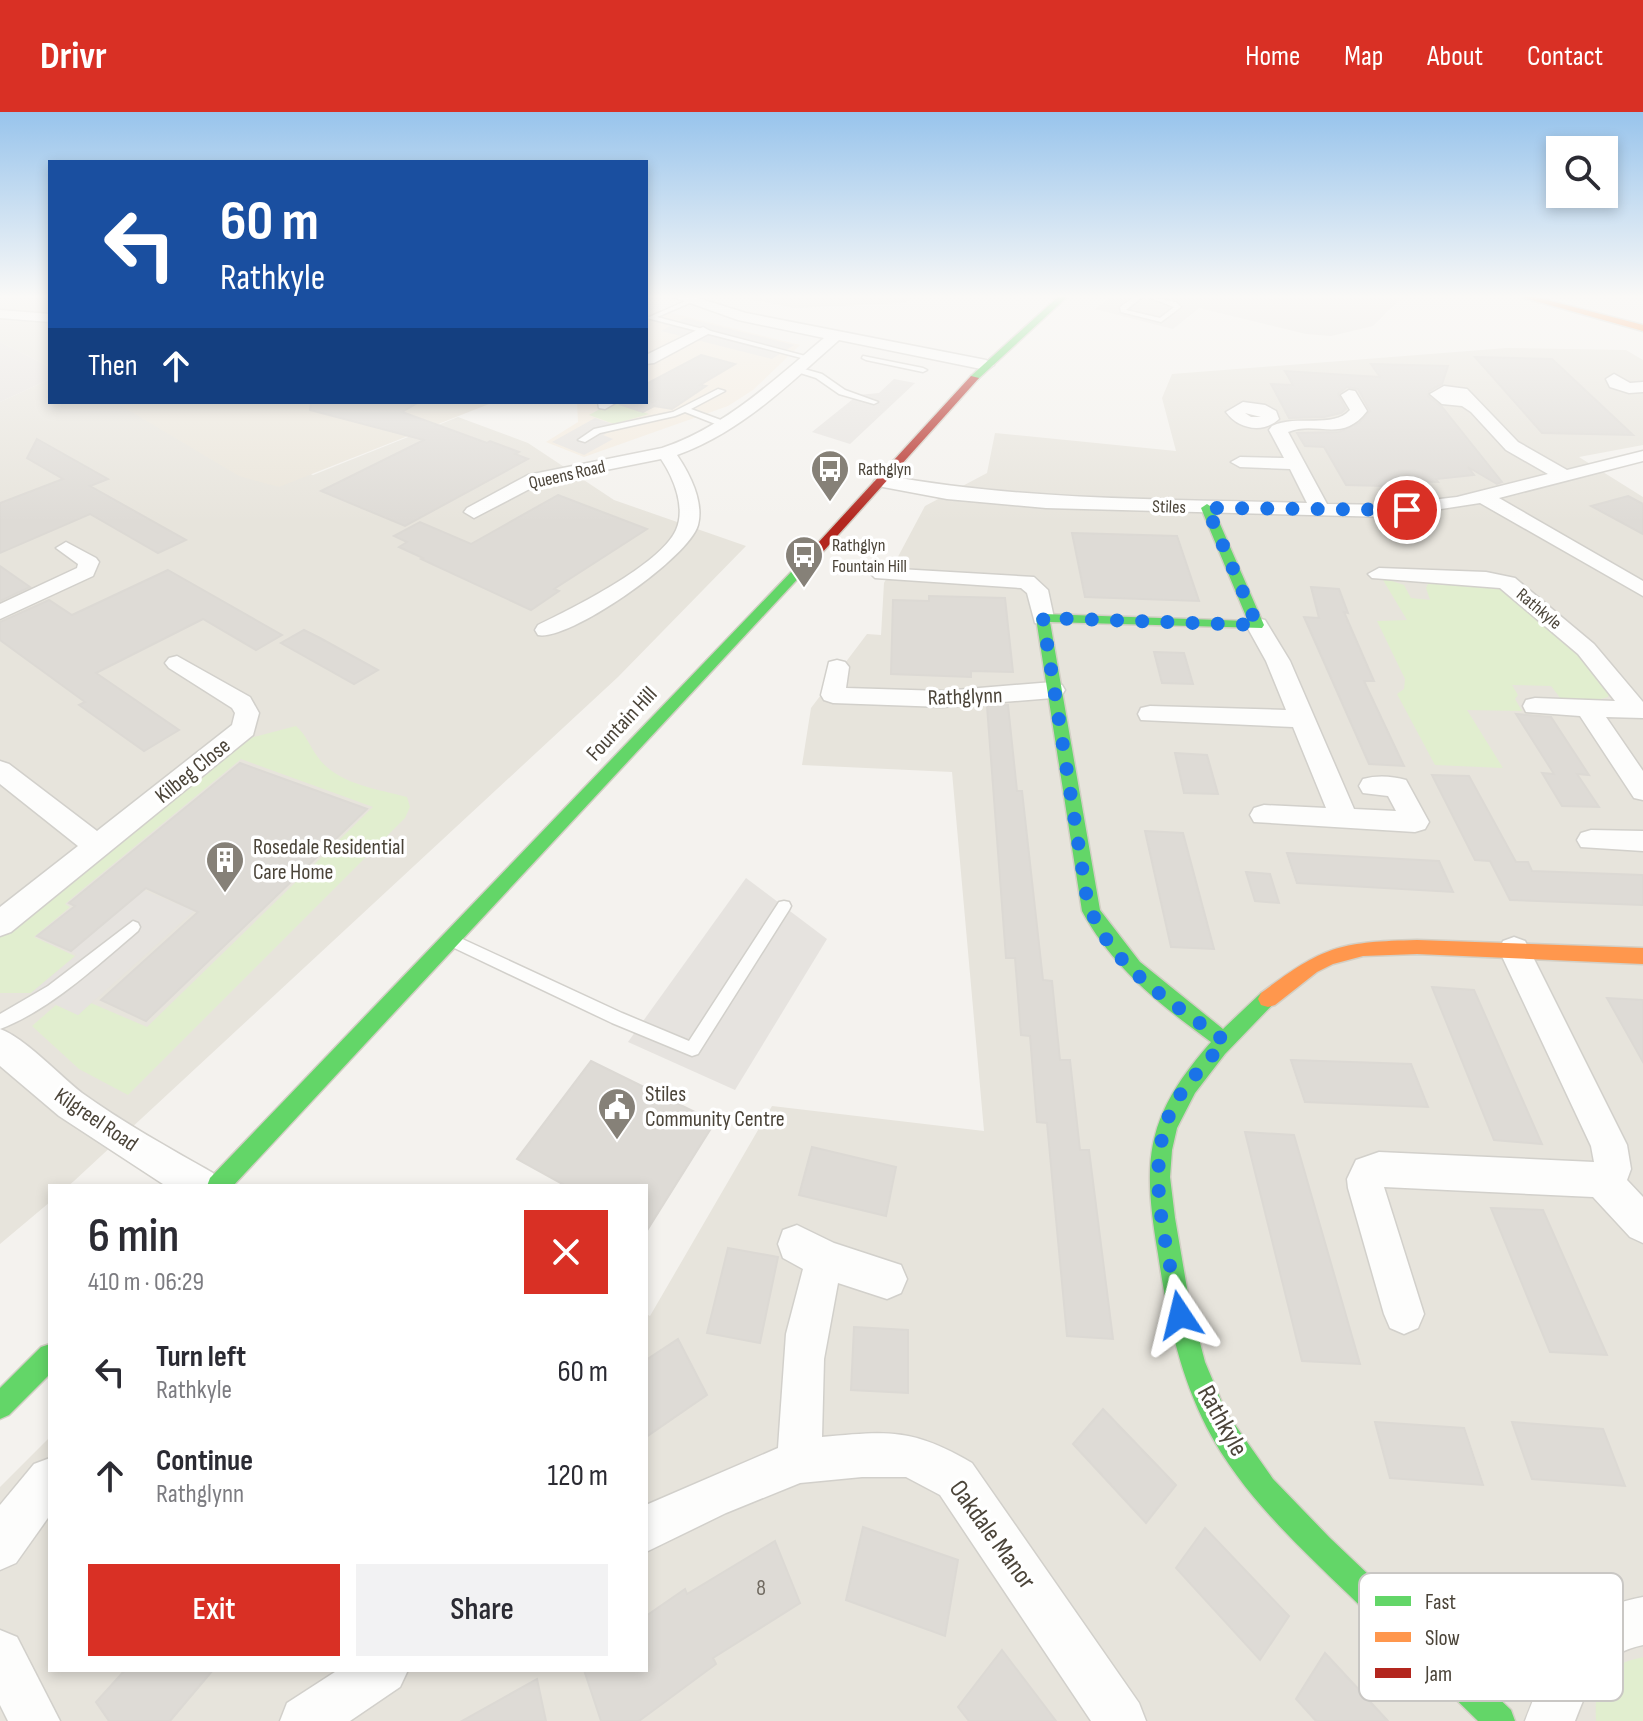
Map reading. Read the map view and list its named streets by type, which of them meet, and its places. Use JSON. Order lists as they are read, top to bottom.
{
  "streets": {
    "street": [
      "Queens Road",
      "Stiles",
      "Rathkyle",
      "Rathglynn",
      "Fountain Hill",
      "Kilbeg Close",
      "Kilgreel Road",
      "Oakdale Manor"
    ]
  },
  "crossings": [
    ["Stiles", "Fountain Hill"]
  ],
  "places": {
    "bus stop": ["Rathglyn", "Rathglyn Fountain Hill"],
    "building": ["Rosedale Residential Care Home"],
    "public building": ["Stiles Community Centre"]
  },
  "house_numbers": ["8"],
  "legend": ["Fast", "Slow", "Jam"],
  "page": {
    "header": "Drivr",
    "nav": [
      "Home",
      "Map",
      "About",
      "Contact"
    ],
    "turn": ["60 m", "Rathkyle"],
    "then": "Then",
    "heading": ["6 min", "410 m · 06:29"],
    "list": [
      {
        "name": "Turn left",
        "note": "Rathkyle",
        "value": "60 m"
      },
      {
        "name": "Continue",
        "note": "Rathglynn",
        "value": "120 m"
      }
    ],
    "buttons": ["Exit", "Share"]
  }
}
